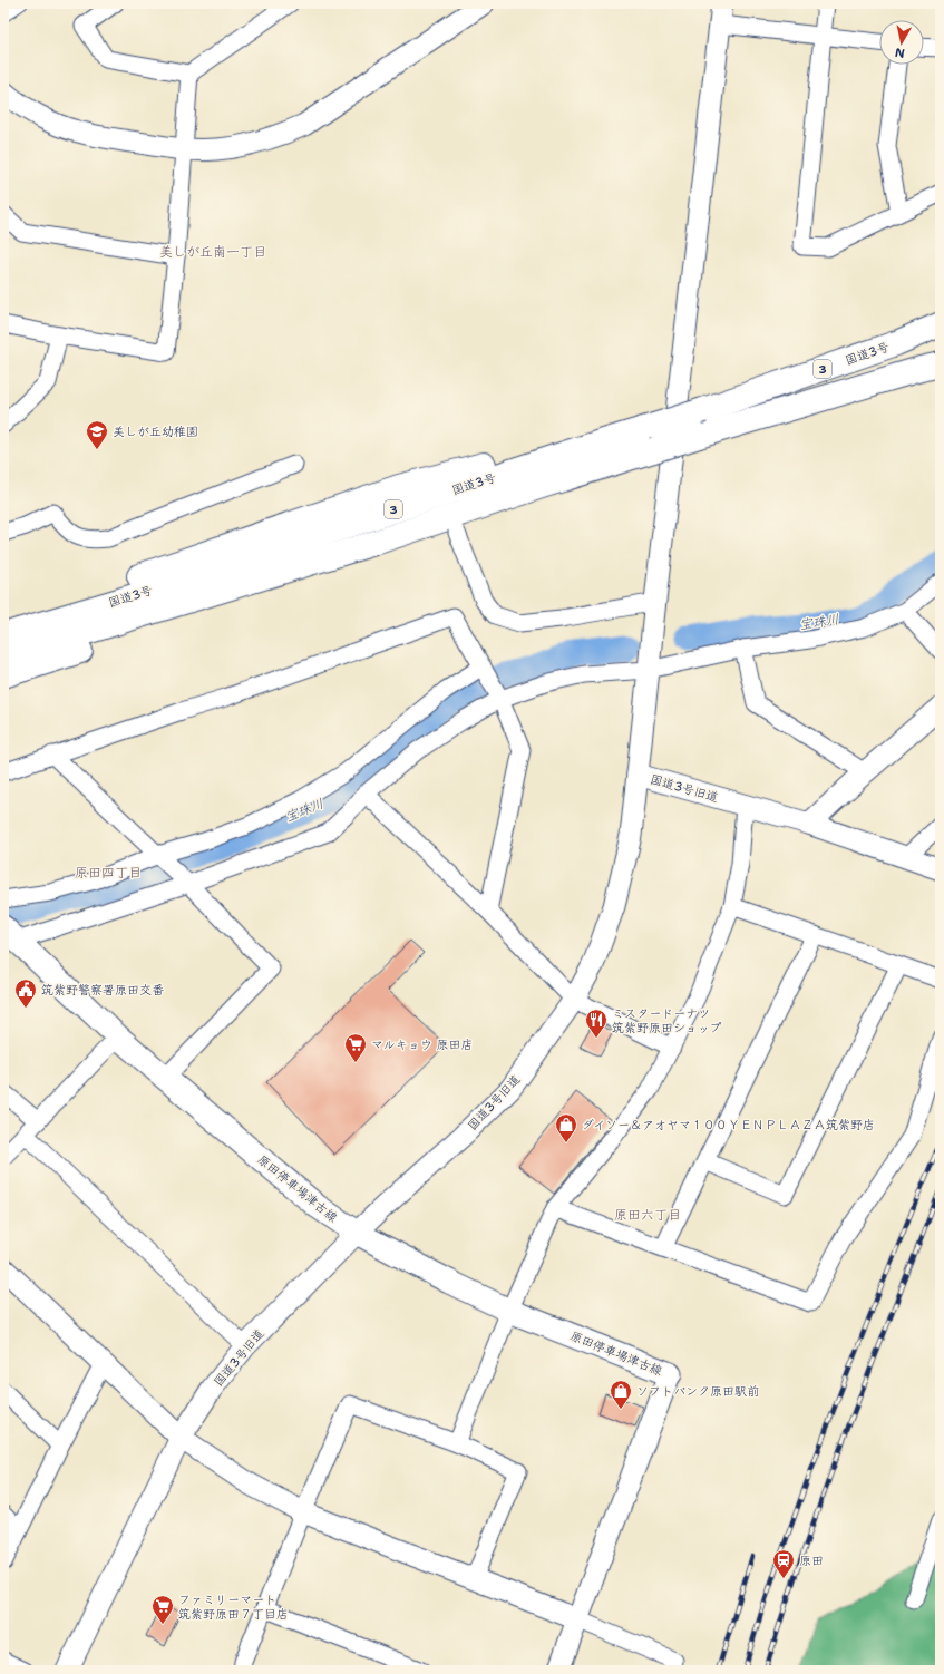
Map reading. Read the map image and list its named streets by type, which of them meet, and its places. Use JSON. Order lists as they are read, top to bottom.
{
  "streets": {
    "highway": ["国道3号", "3"],
    "main road": ["原田停車場津古線"],
    "street": ["国道3号旧道"]
  },
  "crossings": [
    ["国道3号旧道", "原田停車場津古線"]
  ],
  "districts": ["美しが丘南一丁目", "原田四丁目", "原田六丁目"],
  "water": ["宝珠川"],
  "places": {
    "school or university": ["美しが丘幼稚園"],
    "public building": ["筑紫野警察署原田交番"],
    "restaurant": ["ミスタードーナツ 筑紫野原田ショップ"],
    "supermarket": ["マルキョウ 原田店", "ファミリーマート 筑紫野原田７丁目店"],
    "shop": ["ダイソー＆アオヤマ１００ＹＥＮＰＬＡＺＡ筑紫野店", "ソフトバンク原田駅前"],
    "station": ["原田"]
  },
  "north": "bottom"
}
